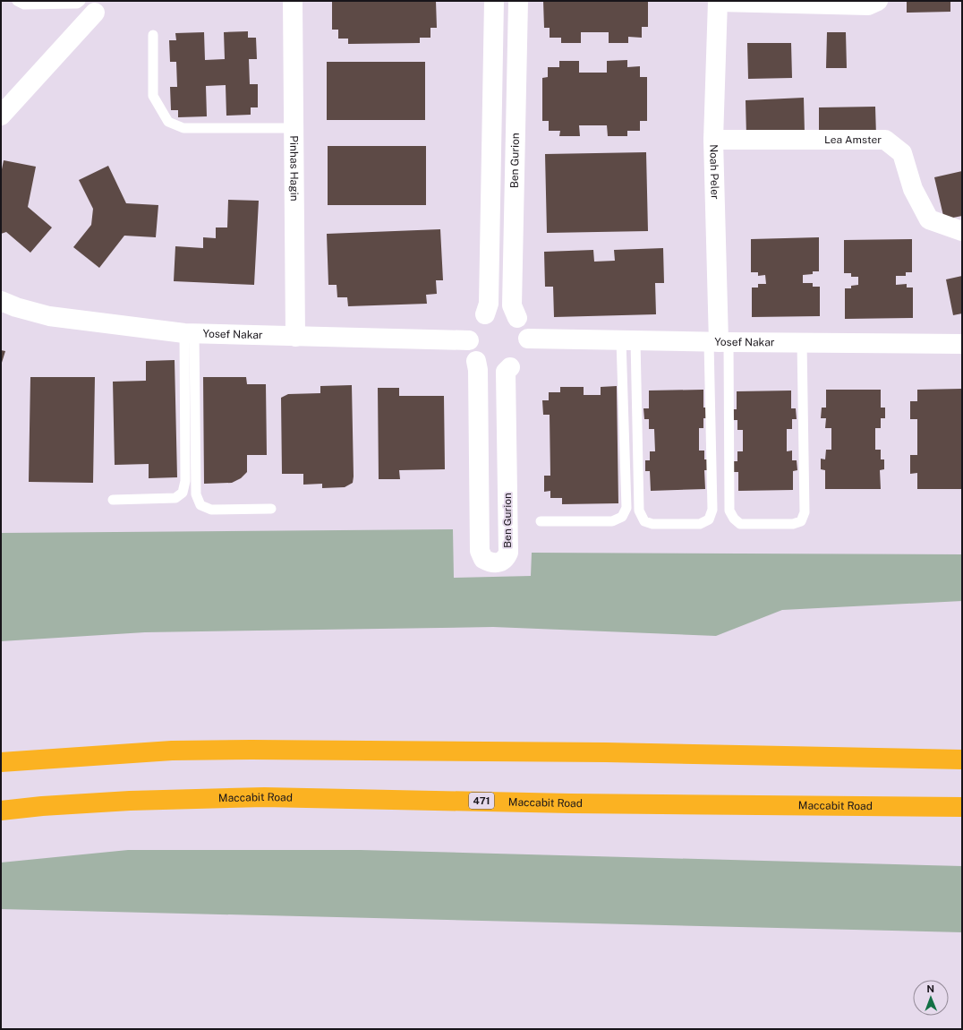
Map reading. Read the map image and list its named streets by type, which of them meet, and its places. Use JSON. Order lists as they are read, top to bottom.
{
  "streets": {
    "highway": ["Maccabit Road", "471"],
    "street": [
      "Lea Amster",
      "Ben Gurion",
      "Pinhas Hagin",
      "Noah Peler",
      "Yosef Nakar"
    ]
  },
  "crossings": [
    ["Lea Amster", "Noah Peler"],
    ["Ben Gurion", "Yosef Nakar"],
    ["Pinhas Hagin", "Yosef Nakar"],
    ["Noah Peler", "Yosef Nakar"]
  ],
  "north": "top"
}
